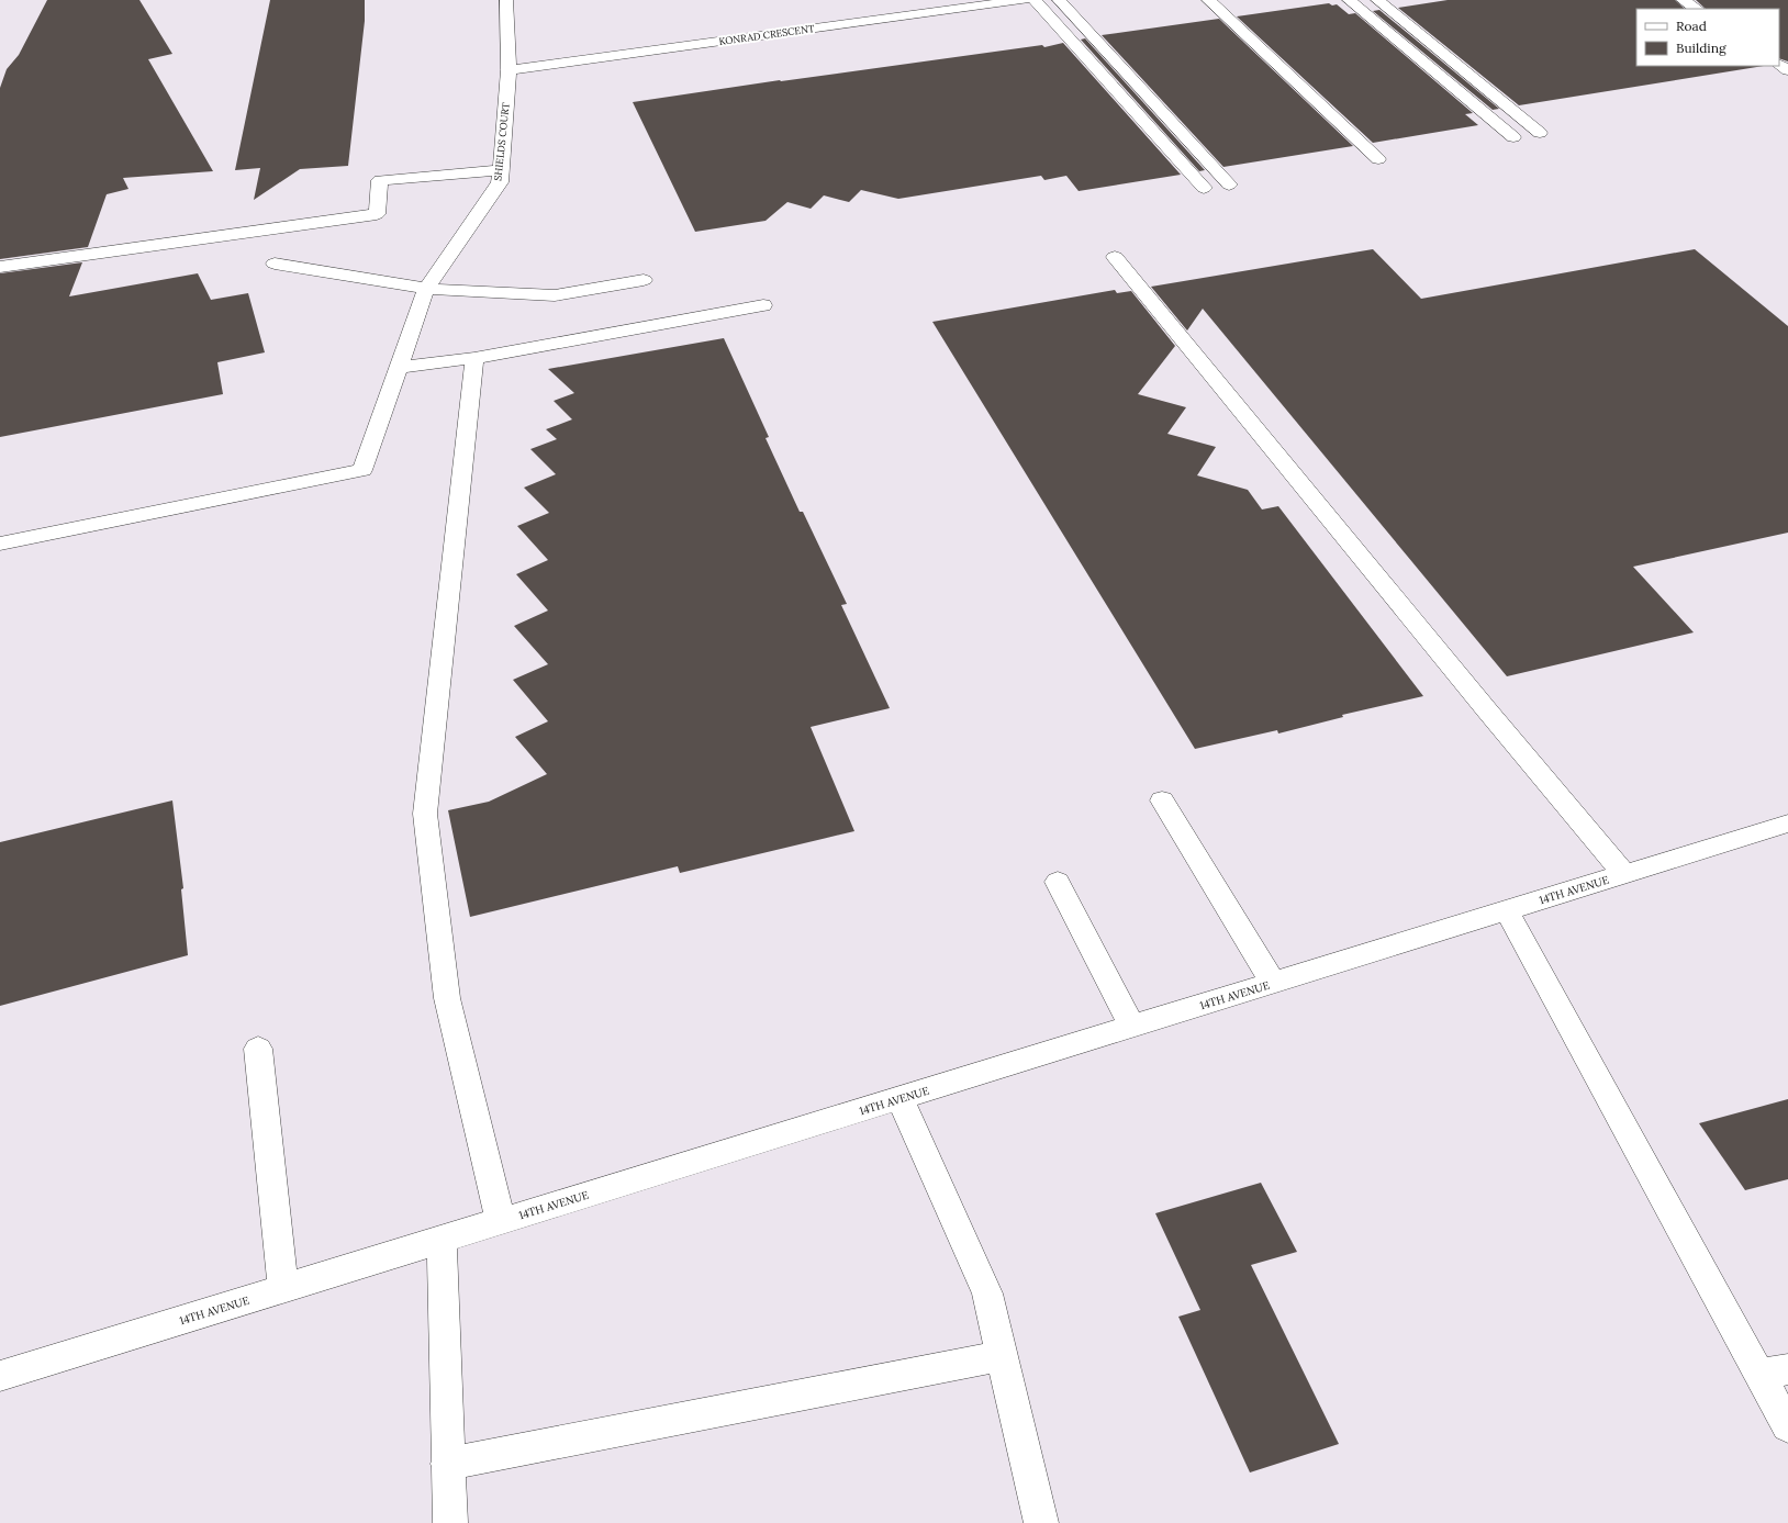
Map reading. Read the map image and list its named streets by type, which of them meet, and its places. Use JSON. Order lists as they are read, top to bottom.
{
  "streets": {
    "street": ["KONRAD CRESCENT", "SHIELDS COURT", "14TH AVENUE"]
  },
  "crossings": [
    ["KONRAD CRESCENT", "SHIELDS COURT"]
  ],
  "legend": ["Road", "Building"]
}
